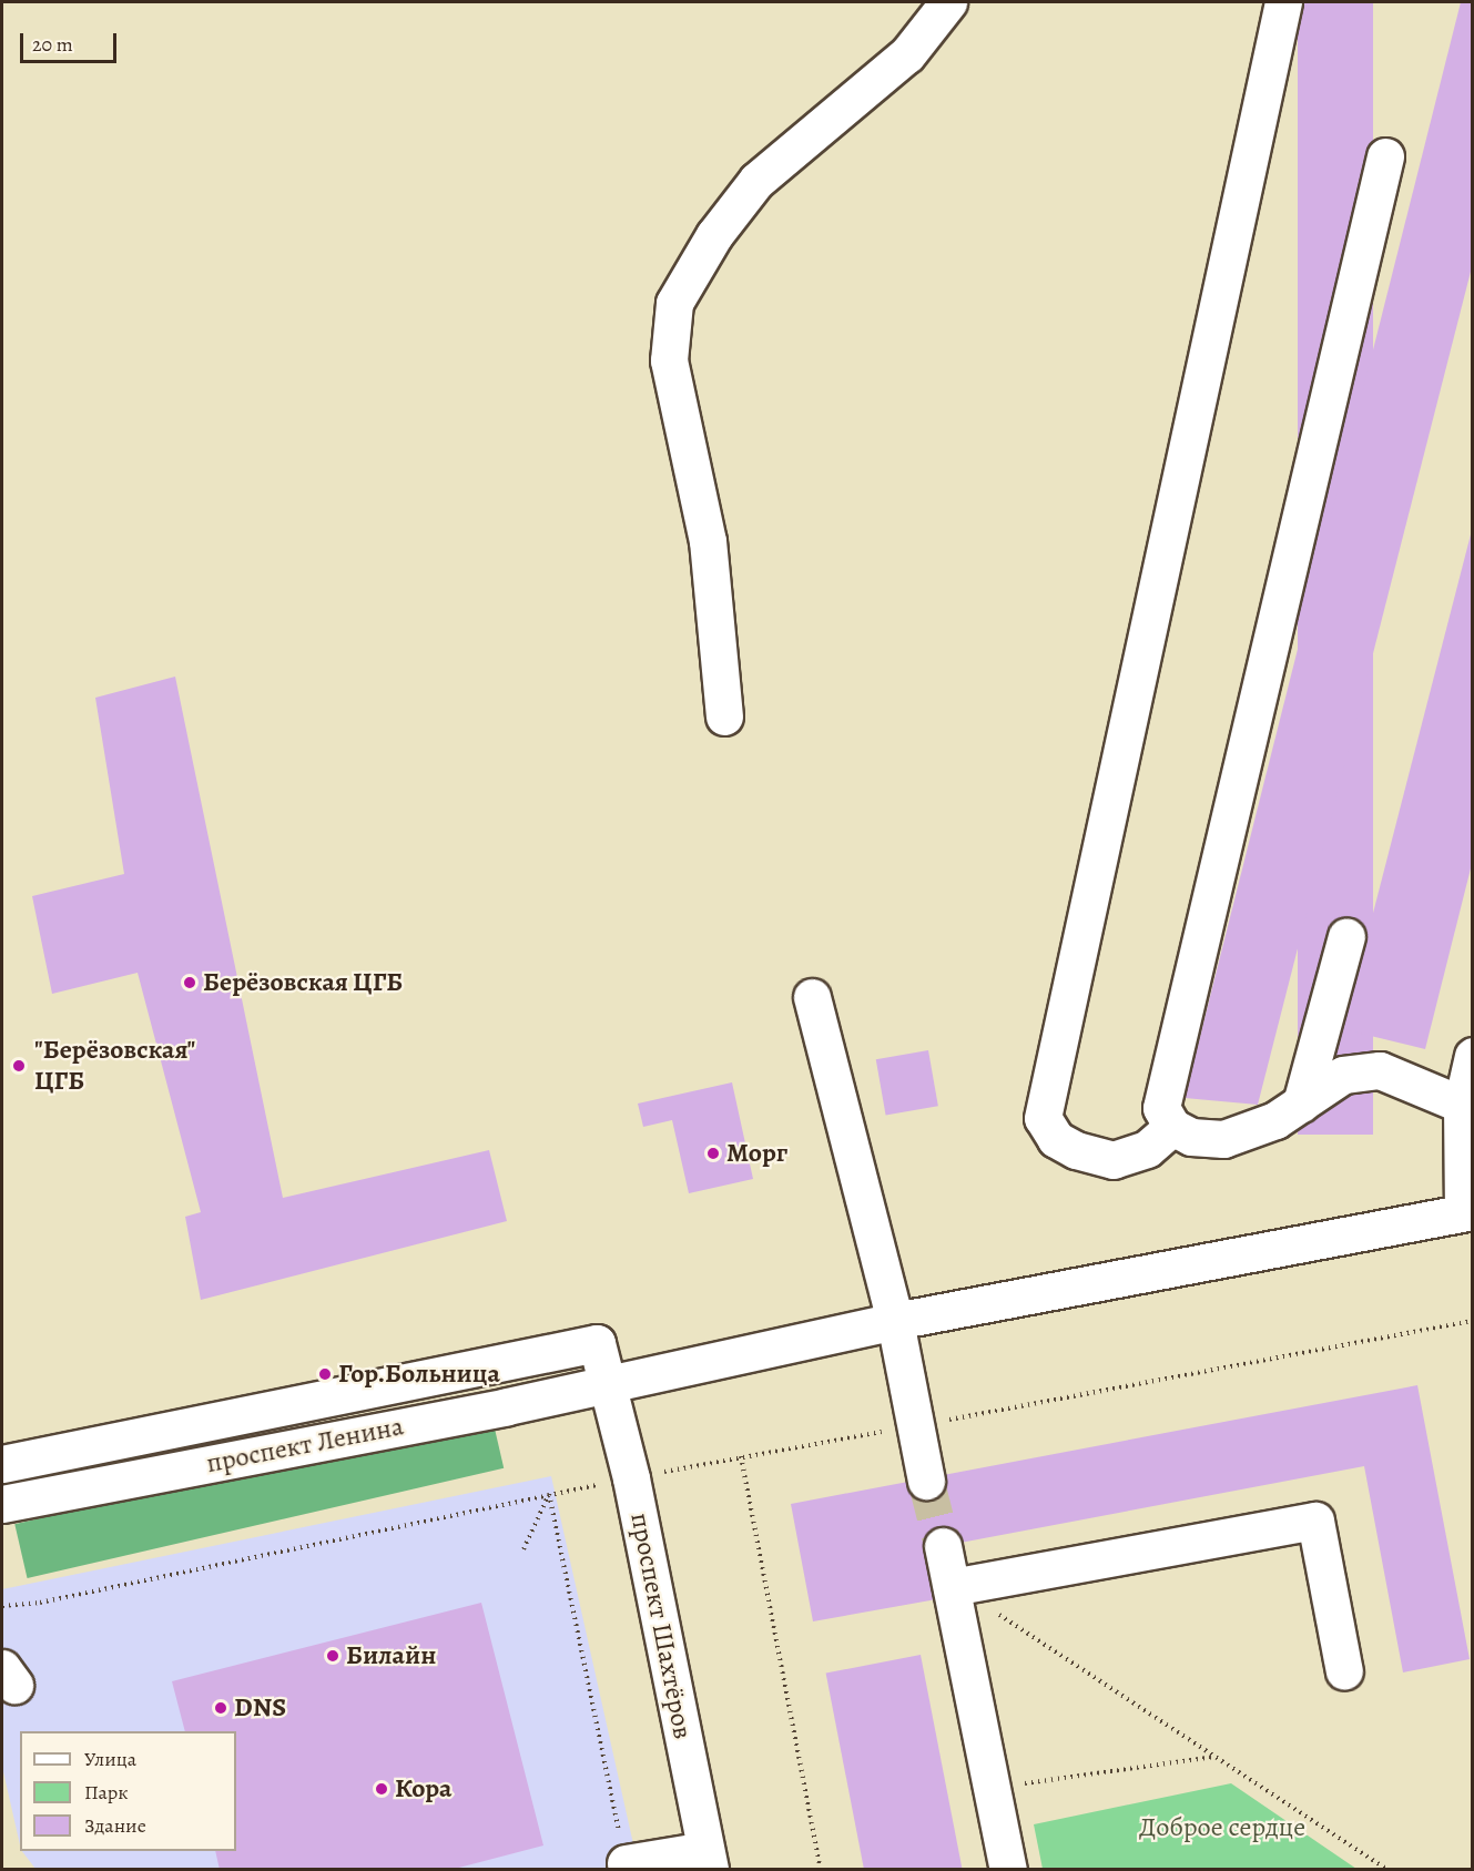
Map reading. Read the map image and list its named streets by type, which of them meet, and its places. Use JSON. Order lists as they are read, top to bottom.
{
  "streets": {
    "street": ["проспект Ленина", "проспект Шахтёров"]
  },
  "crossings": [
    ["проспект Ленина", "проспект Шахтёров"]
  ],
  "parks": ["Доброе сердце"],
  "places": [
    "Берёзовская ЦГБ",
    "\"Берёзовская\" ЦГБ",
    "Морг",
    "Гор.Больница",
    "Билайн",
    "DNS",
    "Кора"
  ],
  "legend": ["Улица", "Парк", "Здание"],
  "scale_bar": "20 m"
}
